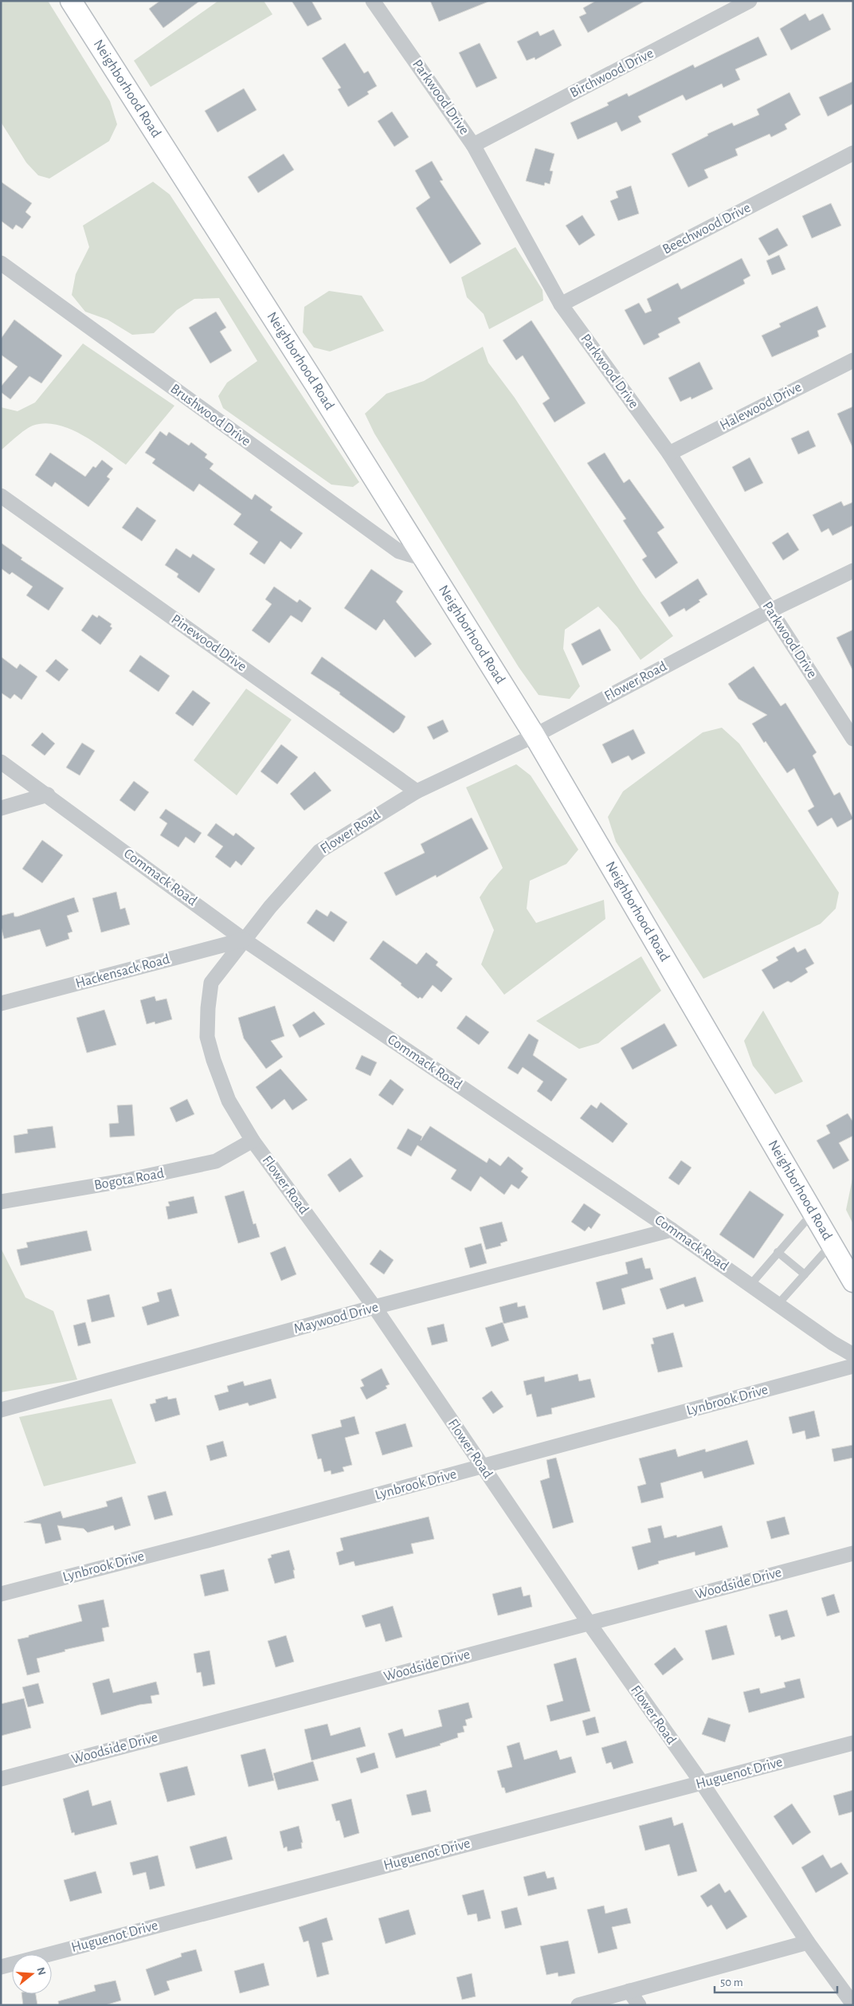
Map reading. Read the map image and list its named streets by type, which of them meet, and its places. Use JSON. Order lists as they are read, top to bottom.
{
  "streets": {
    "main road": ["Neighborhood Road"],
    "street": [
      "Birchwood Drive",
      "Parkwood Drive",
      "Beechwood Drive",
      "Halewood Drive",
      "Brushwood Drive",
      "Pinewood Drive",
      "Flower Road",
      "Commack Road",
      "Hackensack Road",
      "Bogota Road",
      "Maywood Drive",
      "Lynbrook Drive",
      "Woodside Drive",
      "Huguenot Drive"
    ]
  },
  "crossings": [
    ["Birchwood Drive", "Parkwood Drive"],
    ["Neighborhood Road", "Brushwood Drive"],
    ["Neighborhood Road", "Flower Road"],
    ["Parkwood Drive", "Beechwood Drive"],
    ["Parkwood Drive", "Halewood Drive"],
    ["Parkwood Drive", "Flower Road"],
    ["Pinewood Drive", "Flower Road"],
    ["Flower Road", "Commack Road"],
    ["Flower Road", "Hackensack Road"],
    ["Flower Road", "Bogota Road"],
    ["Flower Road", "Maywood Drive"],
    ["Flower Road", "Lynbrook Drive"],
    ["Flower Road", "Woodside Drive"],
    ["Flower Road", "Huguenot Drive"],
    ["Commack Road", "Hackensack Road"],
    ["Commack Road", "Maywood Drive"]
  ],
  "scale_bar": "50 m",
  "north": "right"
}
